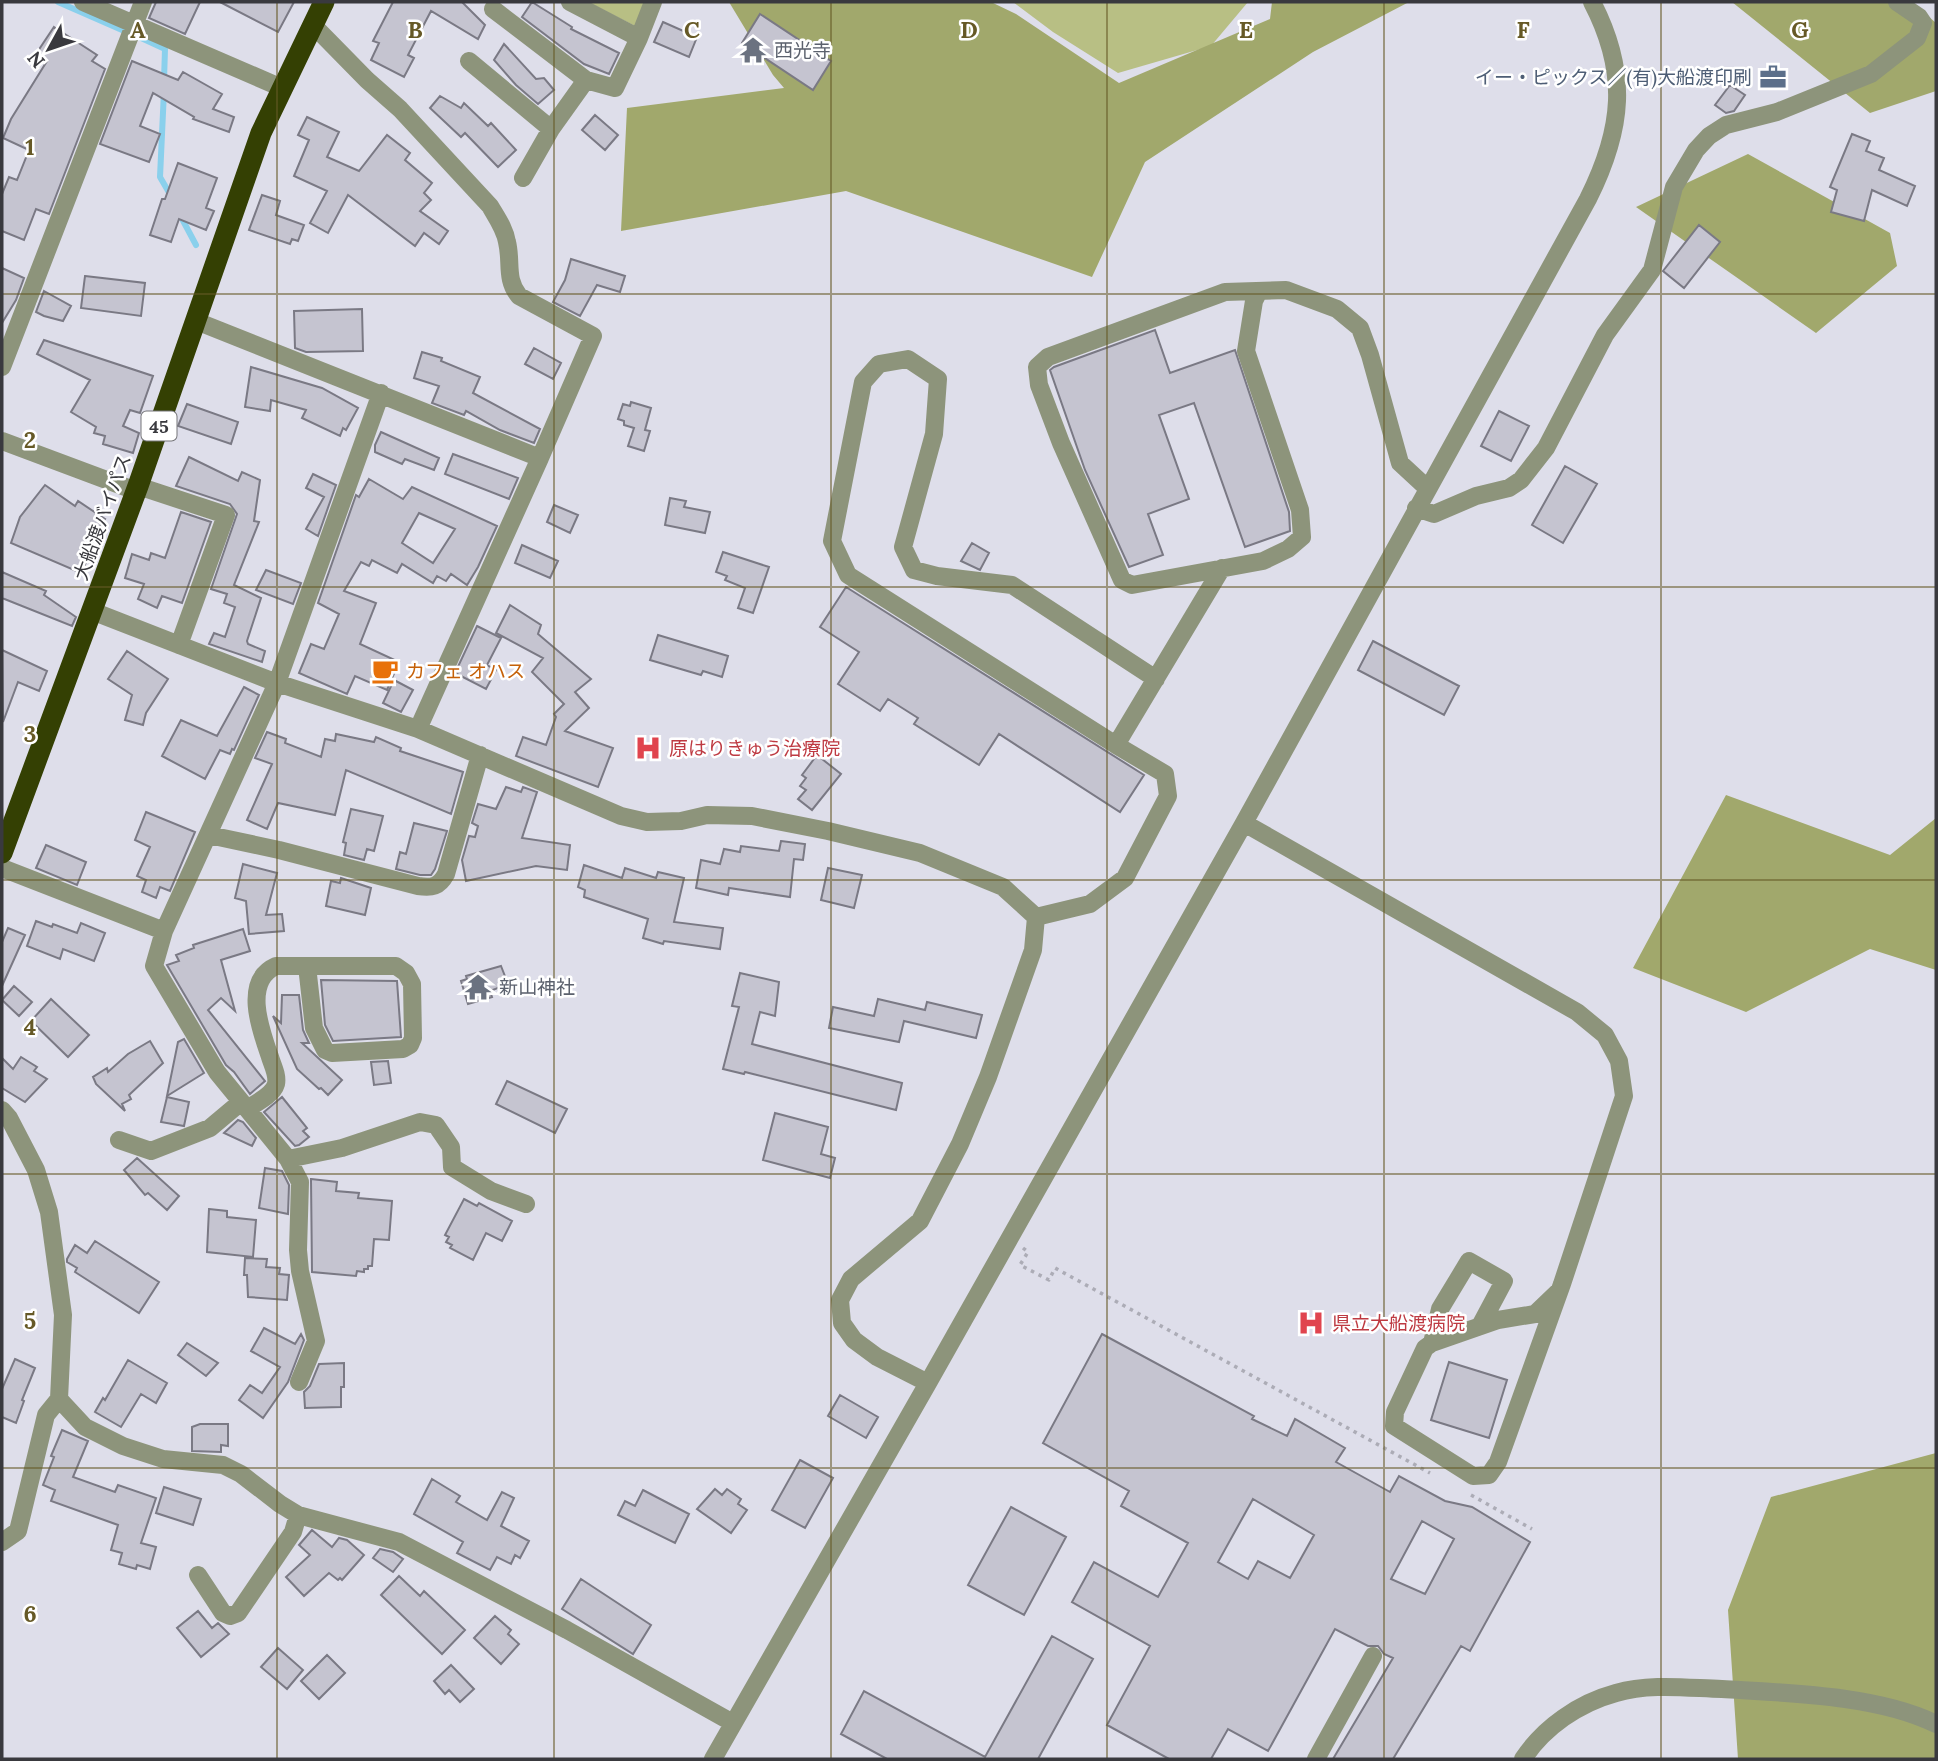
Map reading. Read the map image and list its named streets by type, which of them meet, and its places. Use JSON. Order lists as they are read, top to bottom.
{
  "streets": {
    "highway": ["45", "大船渡バイパス"]
  },
  "places": {
    "temple": ["西光寺", "新山神社"],
    "office": ["イー・ピックス／(有)大船渡印刷"],
    "cafe": ["カフェ オハス"],
    "hospital": ["原はりきゅう治療院", "県立大船渡病院"]
  },
  "north": "bottom left",
  "grid": {
    "columns": [
      "A",
      "B",
      "C",
      "D",
      "E",
      "F",
      "G"
    ],
    "rows": [
      "1",
      "2",
      "3",
      "4",
      "5",
      "6"
    ]
  }
}
